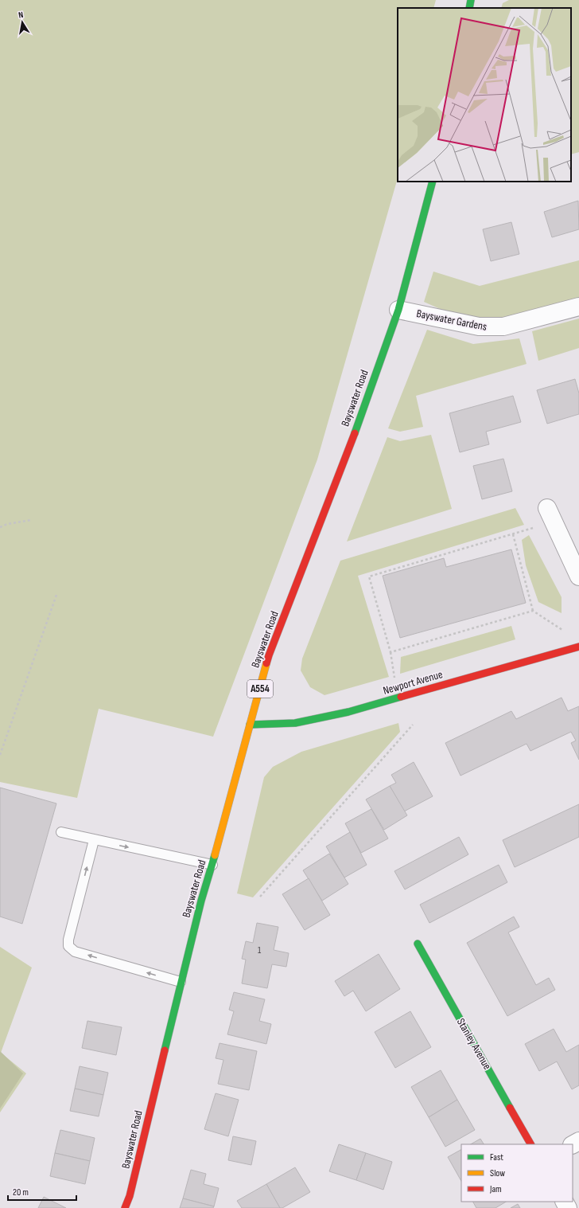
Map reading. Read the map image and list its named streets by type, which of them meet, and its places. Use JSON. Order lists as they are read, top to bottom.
{
  "streets": {
    "main road": [
      "Bayswater Road",
      "Newport Avenue",
      "A554",
      "Stanley Avenue"
    ],
    "street": ["Bayswater Gardens"]
  },
  "crossings": [
    ["Bayswater Gardens", "Bayswater Road"],
    ["Bayswater Road", "Newport Avenue"]
  ],
  "house_numbers": ["1"],
  "legend": ["Fast", "Slow", "Jam"],
  "scale_bar": "20 m",
  "north": "top"
}
